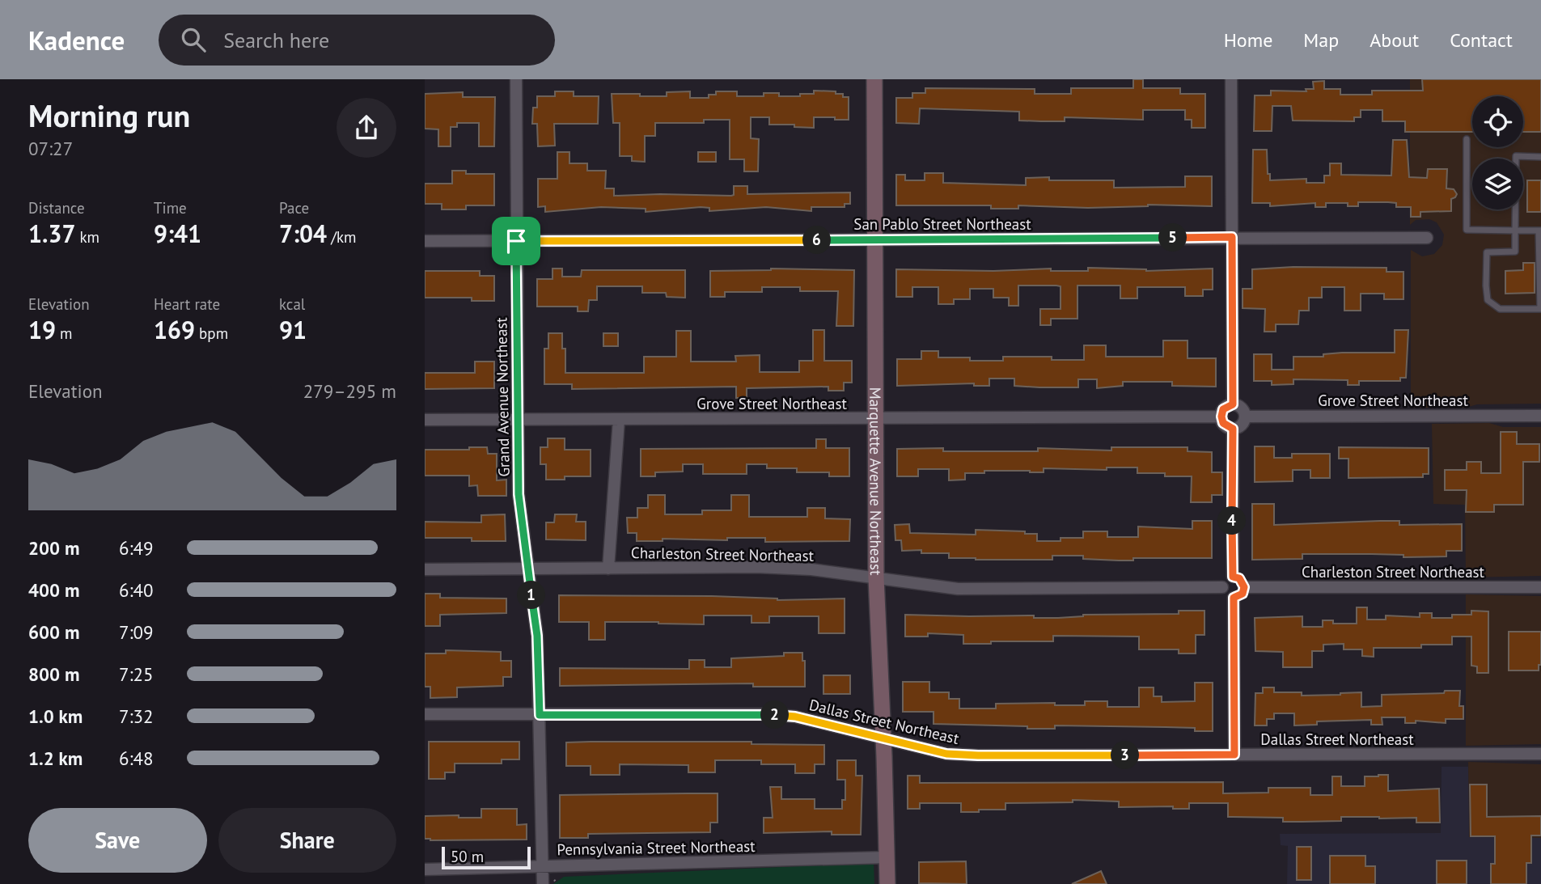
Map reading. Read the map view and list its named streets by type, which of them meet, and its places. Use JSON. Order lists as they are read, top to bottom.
{
  "streets": {
    "street": [
      "San Pablo Street Northeast",
      "Grand Avenue Northeast",
      "Grove Street Northeast",
      "Marquette Avenue Northeast",
      "Charleston Street Northeast",
      "Dallas Street Northeast",
      "Pennsylvania Street Northeast"
    ]
  },
  "crossings": [
    ["San Pablo Street Northeast", "Grand Avenue Northeast"],
    ["San Pablo Street Northeast", "Marquette Avenue Northeast"],
    ["Grand Avenue Northeast", "Grove Street Northeast"],
    ["Grand Avenue Northeast", "Charleston Street Northeast"],
    ["Grand Avenue Northeast", "Dallas Street Northeast"],
    ["Grand Avenue Northeast", "Pennsylvania Street Northeast"],
    ["Grove Street Northeast", "Marquette Avenue Northeast"],
    ["Marquette Avenue Northeast", "Charleston Street Northeast"],
    ["Marquette Avenue Northeast", "Dallas Street Northeast"],
    ["Marquette Avenue Northeast", "Pennsylvania Street Northeast"]
  ],
  "scale_bar": "50 m",
  "page": {
    "header": "Kadence",
    "search": "Search here",
    "nav": [
      "Home",
      "Map",
      "About",
      "Contact"
    ],
    "heading": ["Morning run", "07:27"],
    "stats": [
      ["Distance", "1.37 km"],
      ["Time", "9:41"],
      ["Pace", "7:04 /km"],
      ["Elevation", "19 m"],
      ["Heart rate", "169 bpm"],
      ["kcal", "91"]
    ],
    "pins": [
      "5",
      "6",
      "4",
      "1",
      "2",
      "3"
    ],
    "chart": ["Elevation", "279–295 m"],
    "list": [
      {
        "name": "200 m",
        "note": "6:49"
      },
      {
        "name": "400 m",
        "note": "6:40"
      },
      {
        "name": "600 m",
        "note": "7:09"
      },
      {
        "name": "800 m",
        "note": "7:25"
      },
      {
        "name": "1.0 km",
        "note": "7:32"
      },
      {
        "name": "1.2 km",
        "note": "6:48"
      }
    ],
    "buttons": ["Save", "Share"],
    "scale": "50 m"
  }
}
